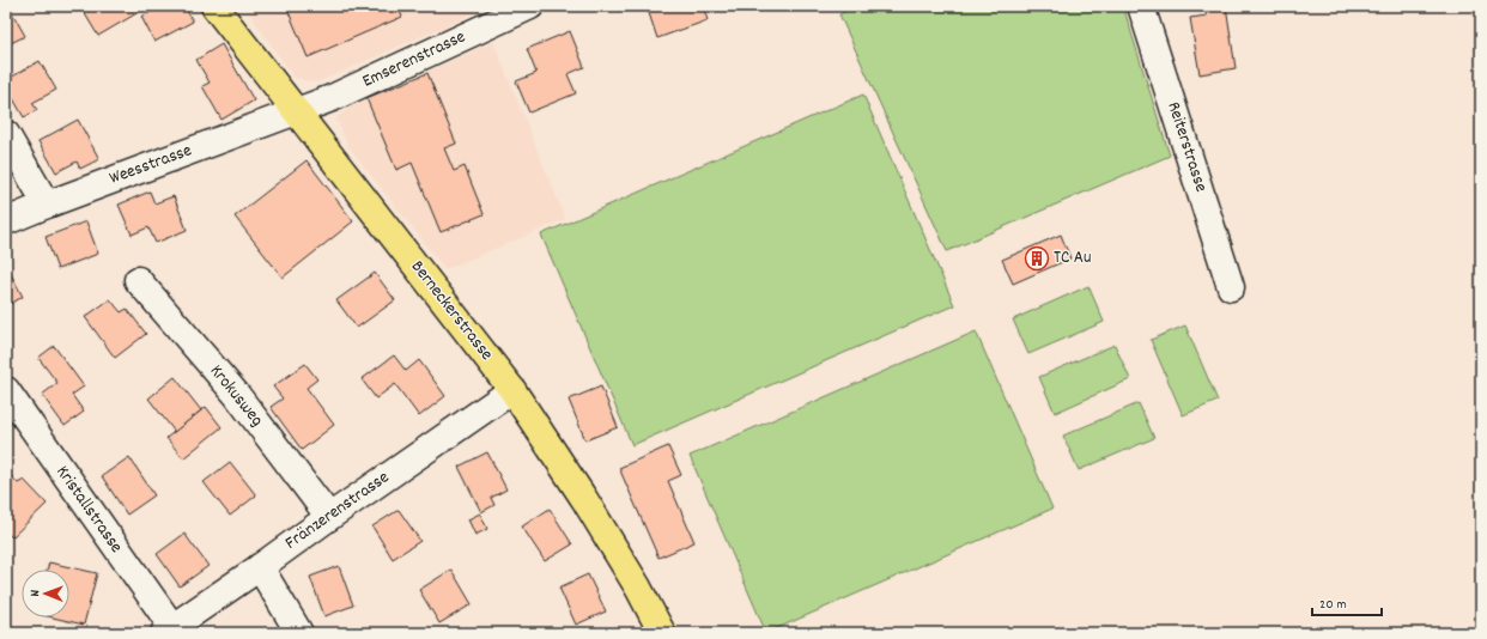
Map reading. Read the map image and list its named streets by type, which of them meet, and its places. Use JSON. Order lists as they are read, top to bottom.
{
  "streets": {
    "main road": ["Berneckerstrasse"],
    "street": [
      "Emserenstrasse",
      "Reiterstrasse",
      "Weesstrasse",
      "Krokusweg",
      "Kristallstrasse",
      "Fränzerenstrasse"
    ]
  },
  "crossings": [
    ["Emserenstrasse", "Weesstrasse"],
    ["Emserenstrasse", "Berneckerstrasse"],
    ["Weesstrasse", "Berneckerstrasse"],
    ["Berneckerstrasse", "Fränzerenstrasse"],
    ["Krokusweg", "Fränzerenstrasse"],
    ["Kristallstrasse", "Fränzerenstrasse"]
  ],
  "places": {
    "building": ["TC Au"]
  },
  "scale_bar": "20 m",
  "north": "left"
}
